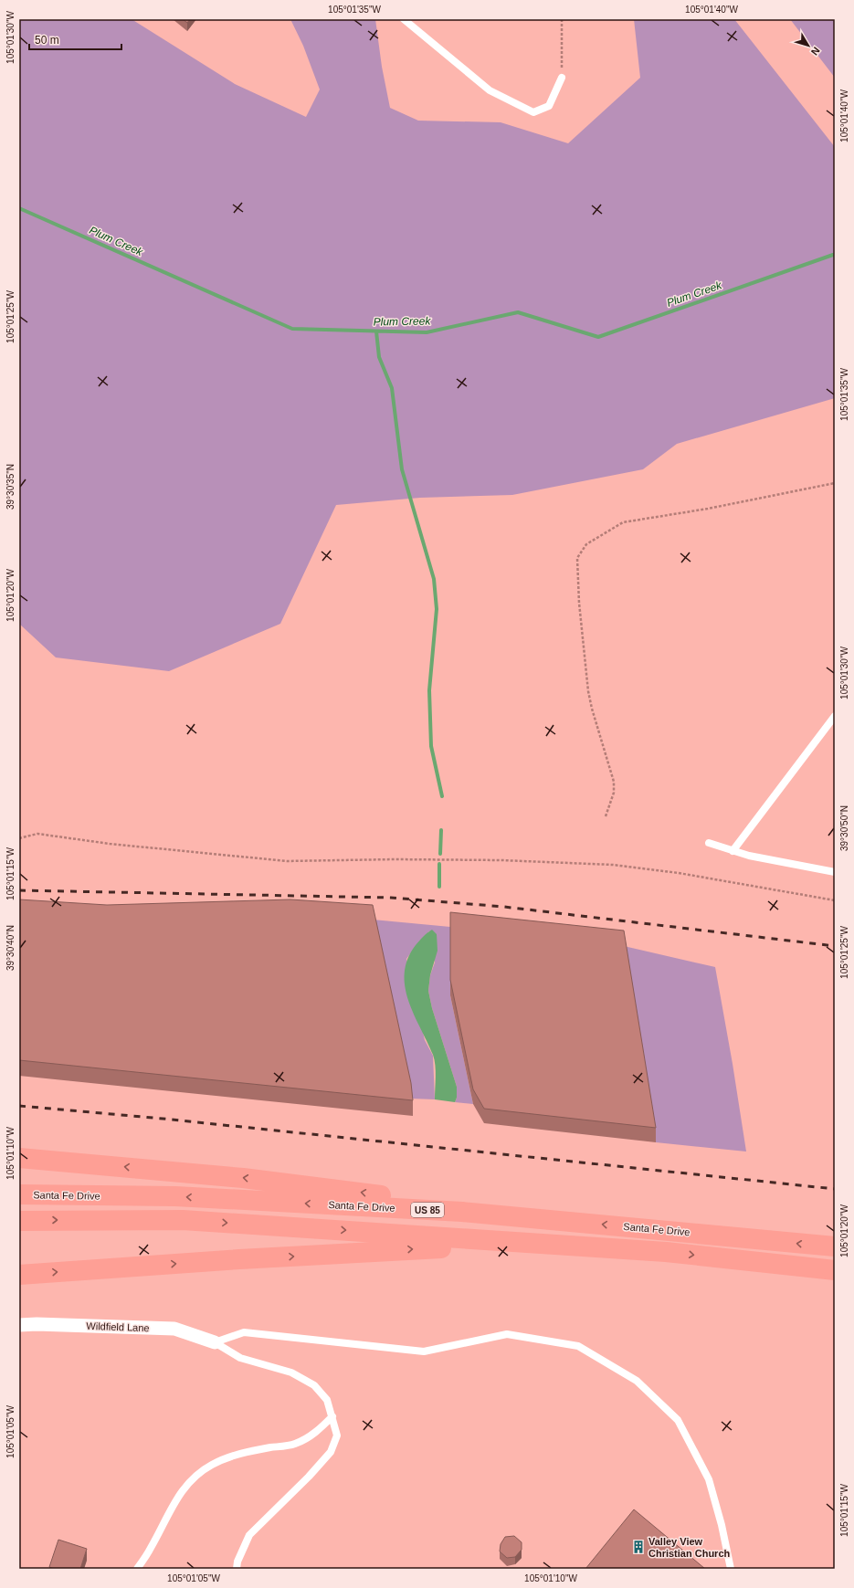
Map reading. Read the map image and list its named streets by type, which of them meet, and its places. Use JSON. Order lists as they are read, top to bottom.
{
  "streets": {
    "highway": ["Santa Fe Drive", "US 85"],
    "street": ["Wildfield Lane"]
  },
  "water": ["Plum Creek"],
  "places": {
    "building": ["Valley View Christian Church"]
  },
  "scale_bar": "50 m",
  "north": "bottom right",
  "coordinates": [
    "105°01'35\"W",
    "105°01'40\"W",
    "105°01'30\"W",
    "105°01'25\"W",
    "39°30'35\"N",
    "105°01'20\"W",
    "39°30'50\"N",
    "105°01'15\"W",
    "39°30'40\"N",
    "105°01'10\"W",
    "105°01'05\"W"
  ]
}
